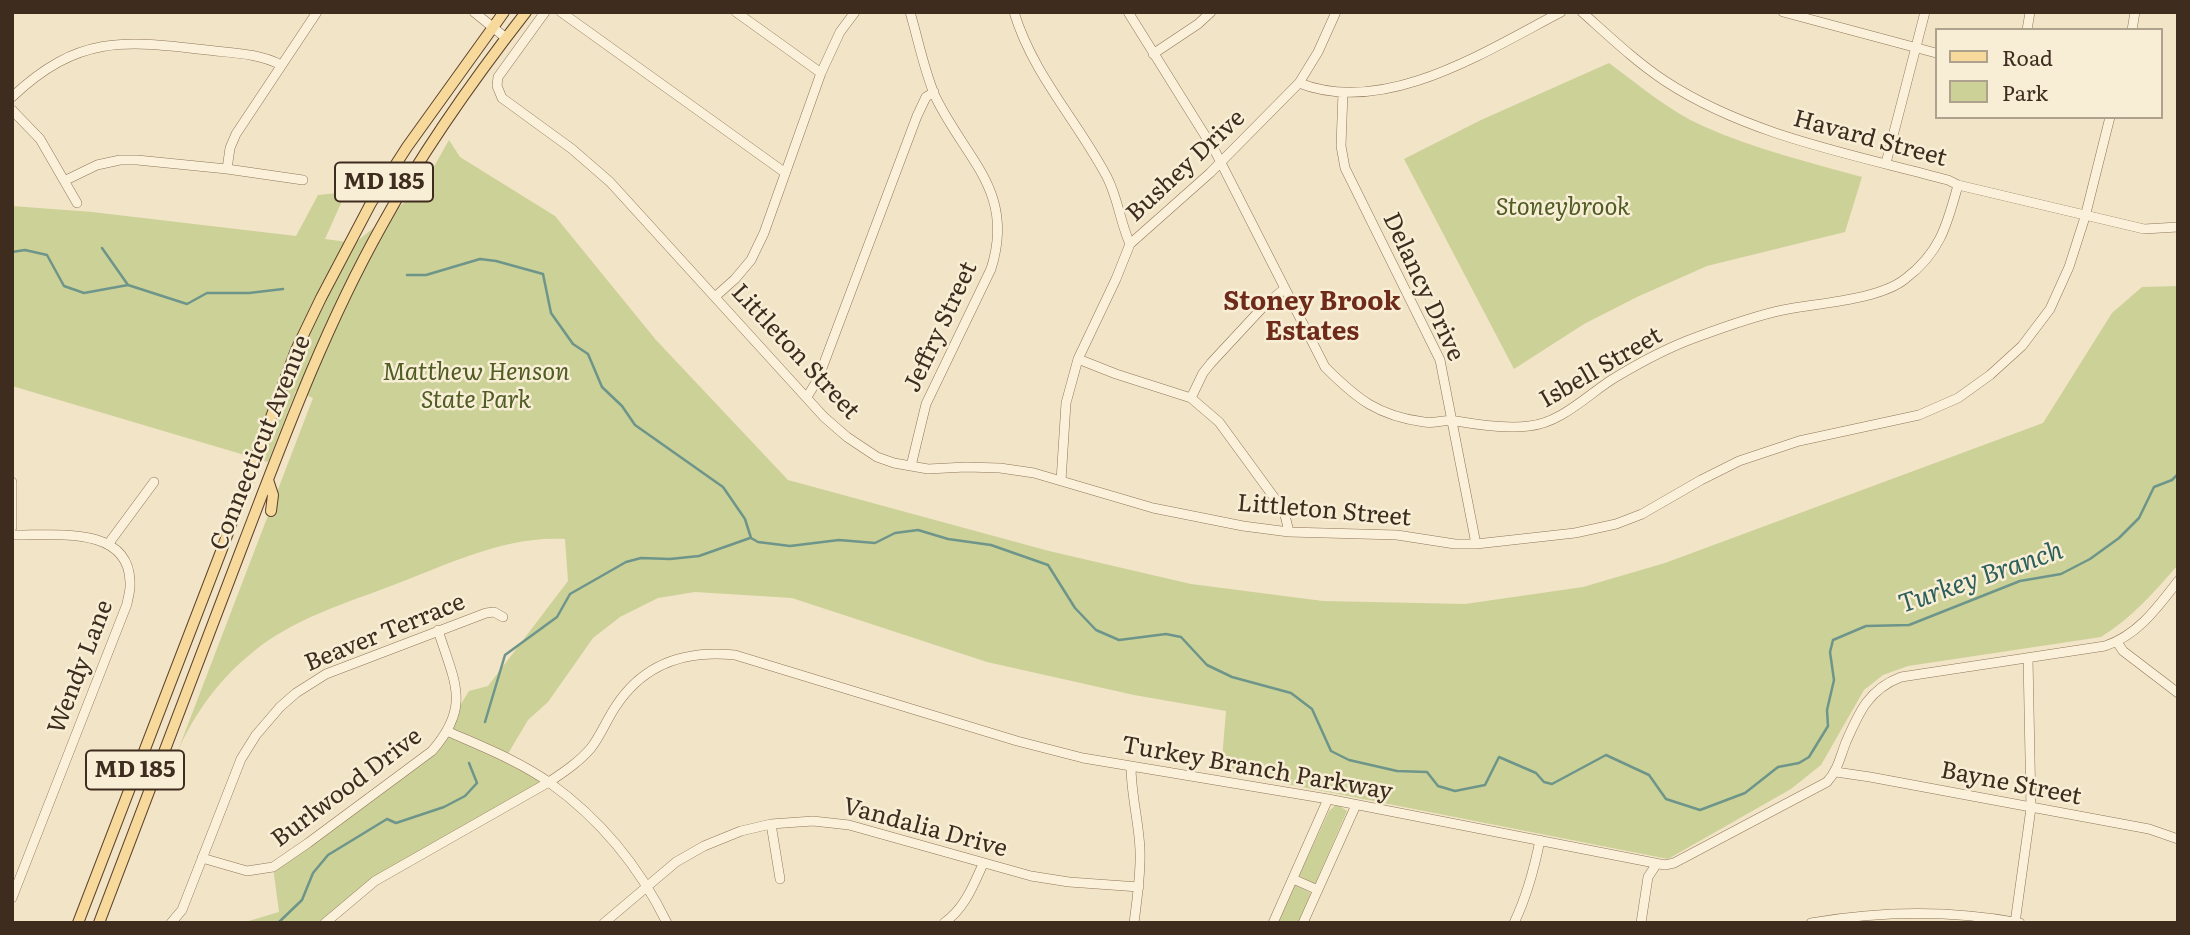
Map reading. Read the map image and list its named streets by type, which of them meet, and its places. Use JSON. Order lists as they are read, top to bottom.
{
  "streets": {
    "main road": ["MD 185", "Connecticut Avenue"],
    "street": [
      "Havard Street",
      "Bushey Drive",
      "Delancy Drive",
      "Jeffry Street",
      "Littleton Street",
      "Isbell Street",
      "Beaver Terrace",
      "Wendy Lane",
      "Turkey Branch Parkway",
      "Bayne Street",
      "Burlwood Drive",
      "Vandalia Drive"
    ]
  },
  "crossings": [
    ["Havard Street", "Littleton Street"],
    ["Havard Street", "Isbell Street"],
    ["Bushey Drive", "Littleton Street"],
    ["Bushey Drive", "Isbell Street"],
    ["Delancy Drive", "Littleton Street"],
    ["Delancy Drive", "Isbell Street"],
    ["Jeffry Street", "Littleton Street"],
    ["Beaver Terrace", "Burlwood Drive"],
    ["Turkey Branch Parkway", "Bayne Street"]
  ],
  "districts": ["Stoney Brook Estates"],
  "water": ["Turkey Branch"],
  "parks": ["Stoneybrook", "Matthew Henson State Park"],
  "legend": ["Road", "Park"]
}
